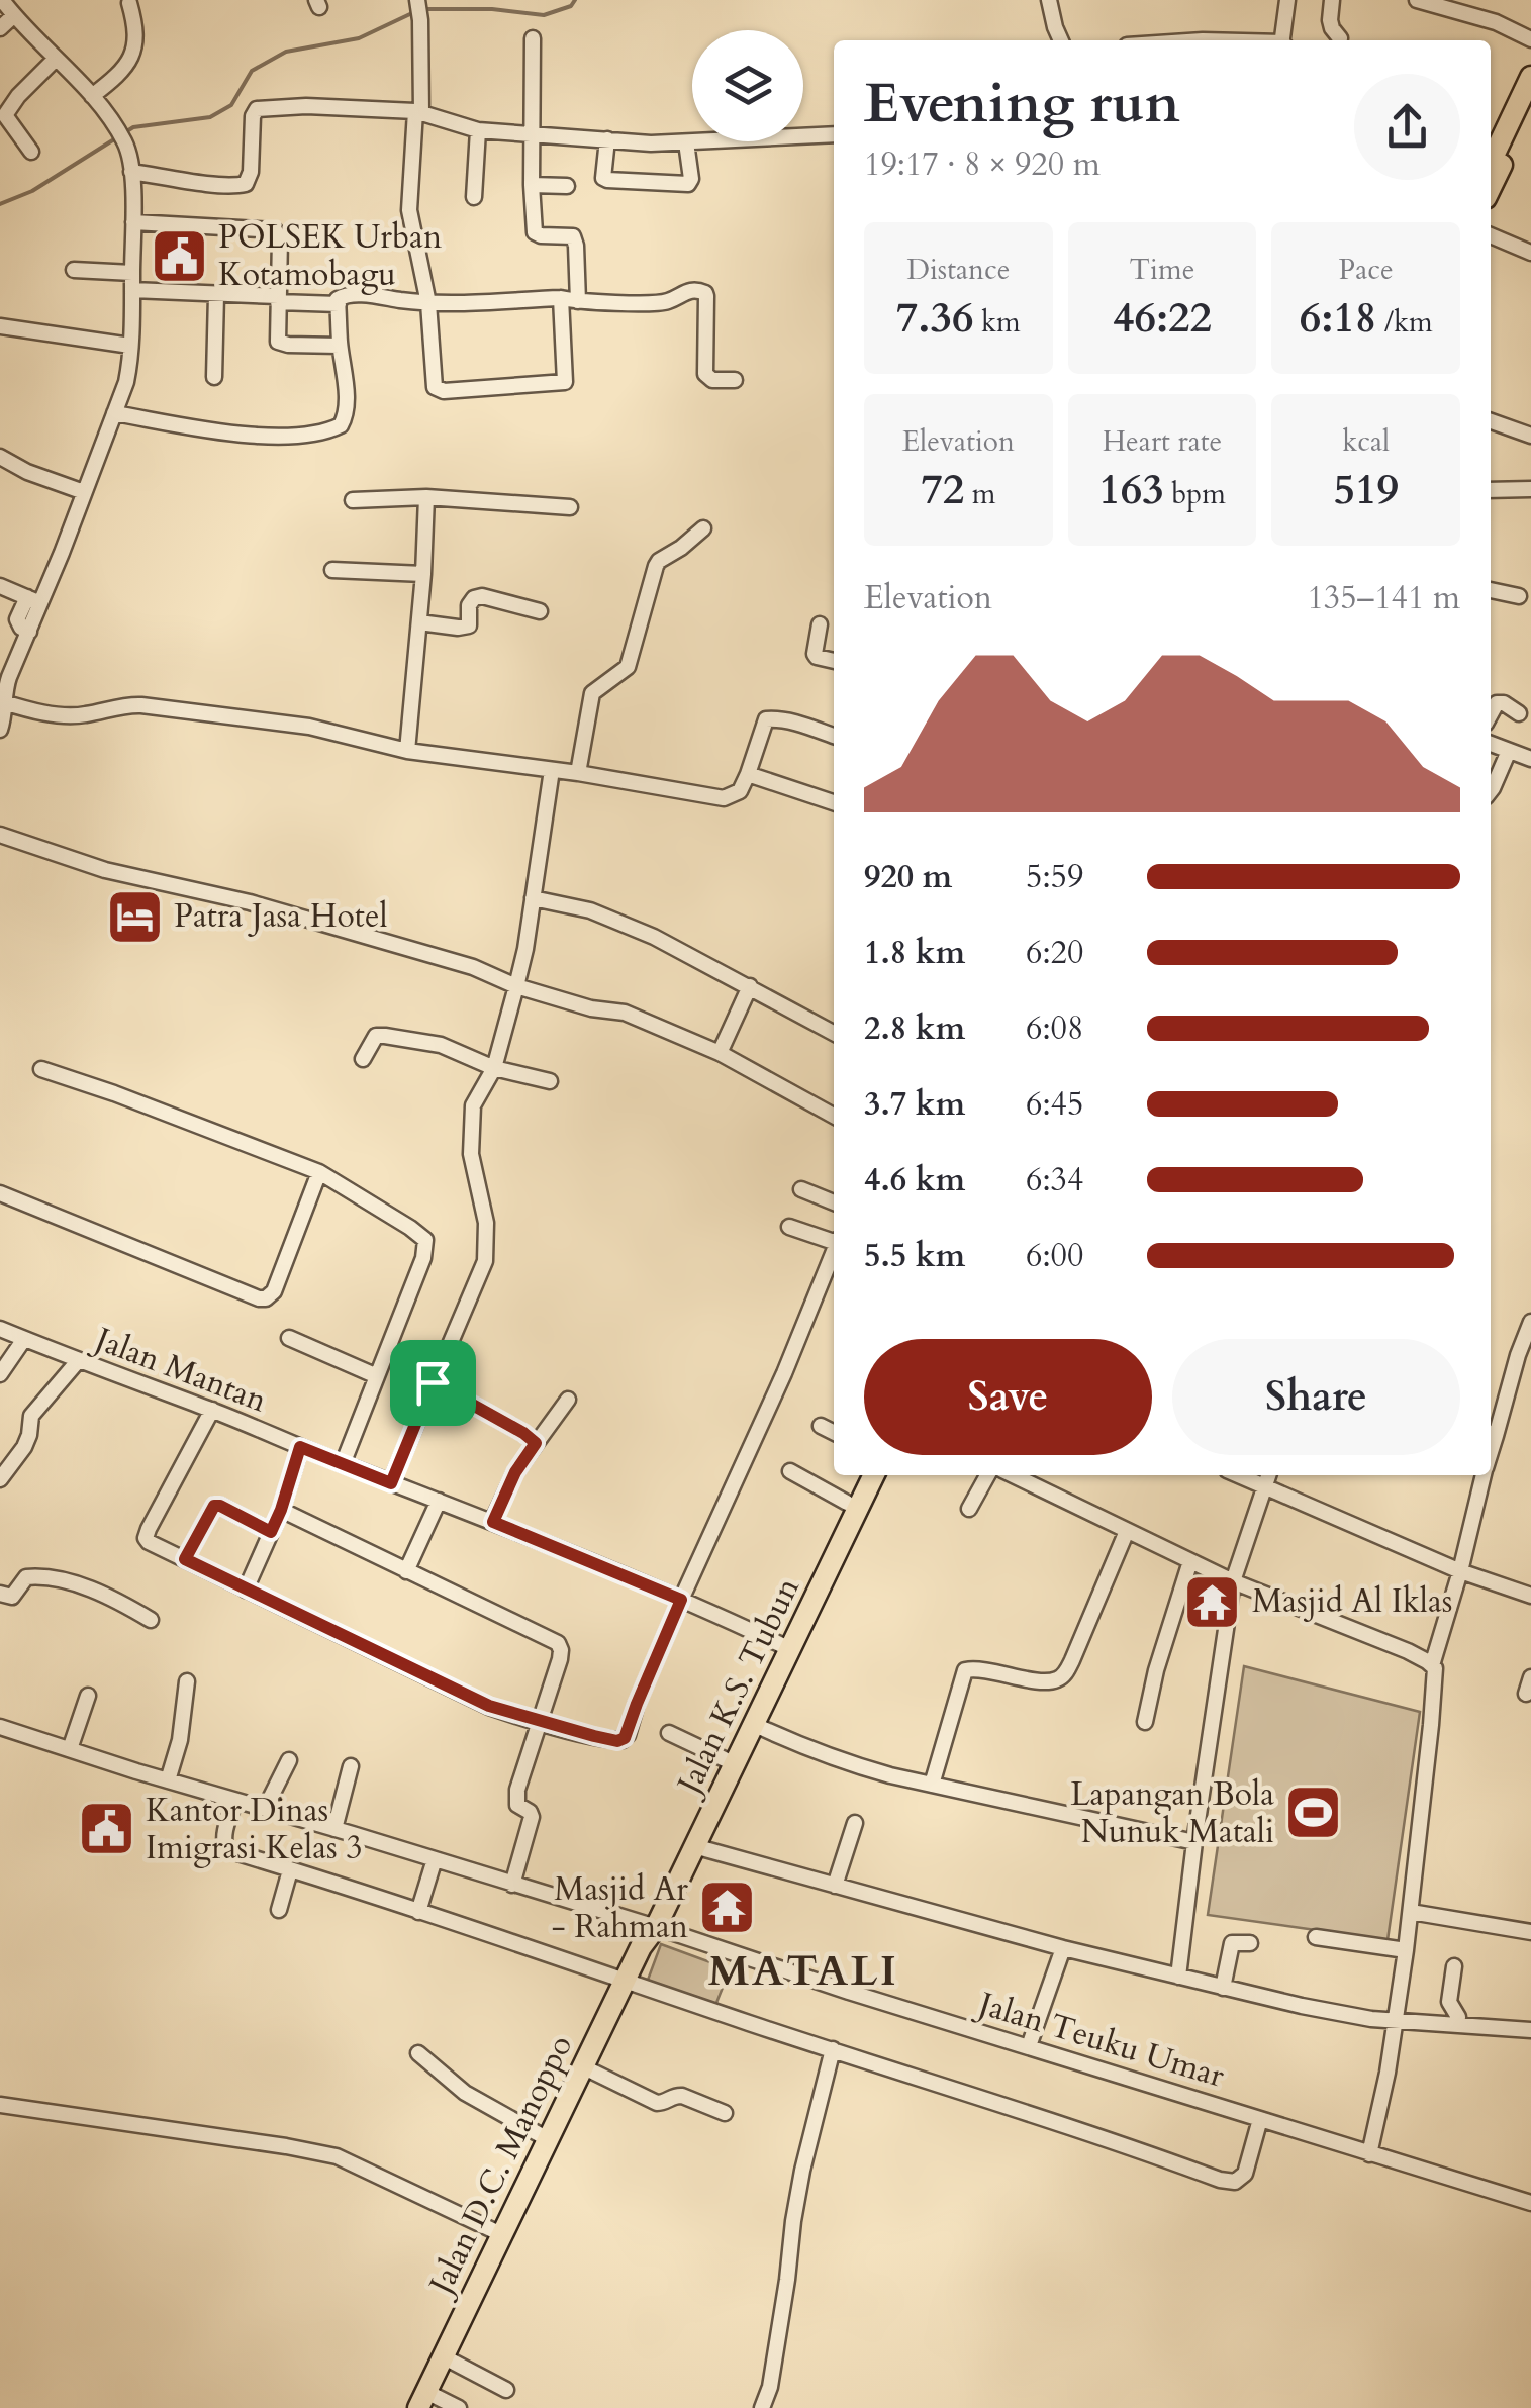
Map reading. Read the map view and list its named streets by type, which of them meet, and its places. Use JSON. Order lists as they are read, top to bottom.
{
  "streets": {
    "highway": ["Jalan K.S. Tubun", "Jalan D.C. Manoppo"],
    "street": ["Jalan Mantan", "Jalan Teuku Umar"]
  },
  "crossings": [
    ["Jalan Mantan", "Jalan K.S. Tubun"],
    ["Jalan K.S. Tubun", "Jalan Teuku Umar"],
    ["Jalan K.S. Tubun", "Jalan D.C. Manoppo"],
    ["Jalan Teuku Umar", "Jalan D.C. Manoppo"]
  ],
  "districts": ["MATALI"],
  "places": {
    "public building": ["POLSEK Urban Kotamobagu", "Kantor Dinas Imigrasi Kelas 3"],
    "hotel": ["Patra Jasa Hotel"],
    "temple": ["Masjid Al Iklas", "Masjid Ar - Rahman"],
    "sports": ["Lapangan Bola Nunuk Matali"]
  },
  "page": {
    "heading": ["Evening run", "19:17 · 8 × 920 m"],
    "stats": [
      ["Distance", "7.36 km"],
      ["Time", "46:22"],
      ["Pace", "6:18 /km"],
      ["Elevation", "72 m"],
      ["Heart rate", "163 bpm"],
      ["kcal", "519"]
    ],
    "chart": ["Elevation", "135–141 m"],
    "list": [
      {
        "name": "920 m",
        "note": "5:59"
      },
      {
        "name": "1.8 km",
        "note": "6:20"
      },
      {
        "name": "2.8 km",
        "note": "6:08"
      },
      {
        "name": "3.7 km",
        "note": "6:45"
      },
      {
        "name": "4.6 km",
        "note": "6:34"
      },
      {
        "name": "5.5 km",
        "note": "6:00"
      }
    ],
    "buttons": ["Save", "Share"]
  }
}
